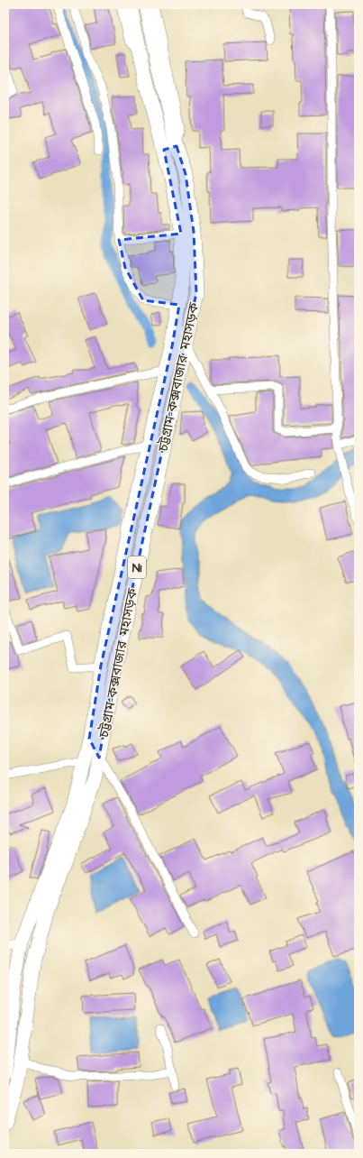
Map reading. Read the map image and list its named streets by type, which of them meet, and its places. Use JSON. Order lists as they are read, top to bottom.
{
  "streets": {
    "highway": ["চট্টগ্রাম-কক্সবাজার মহাসড়ক", "N1"]
  }
}
